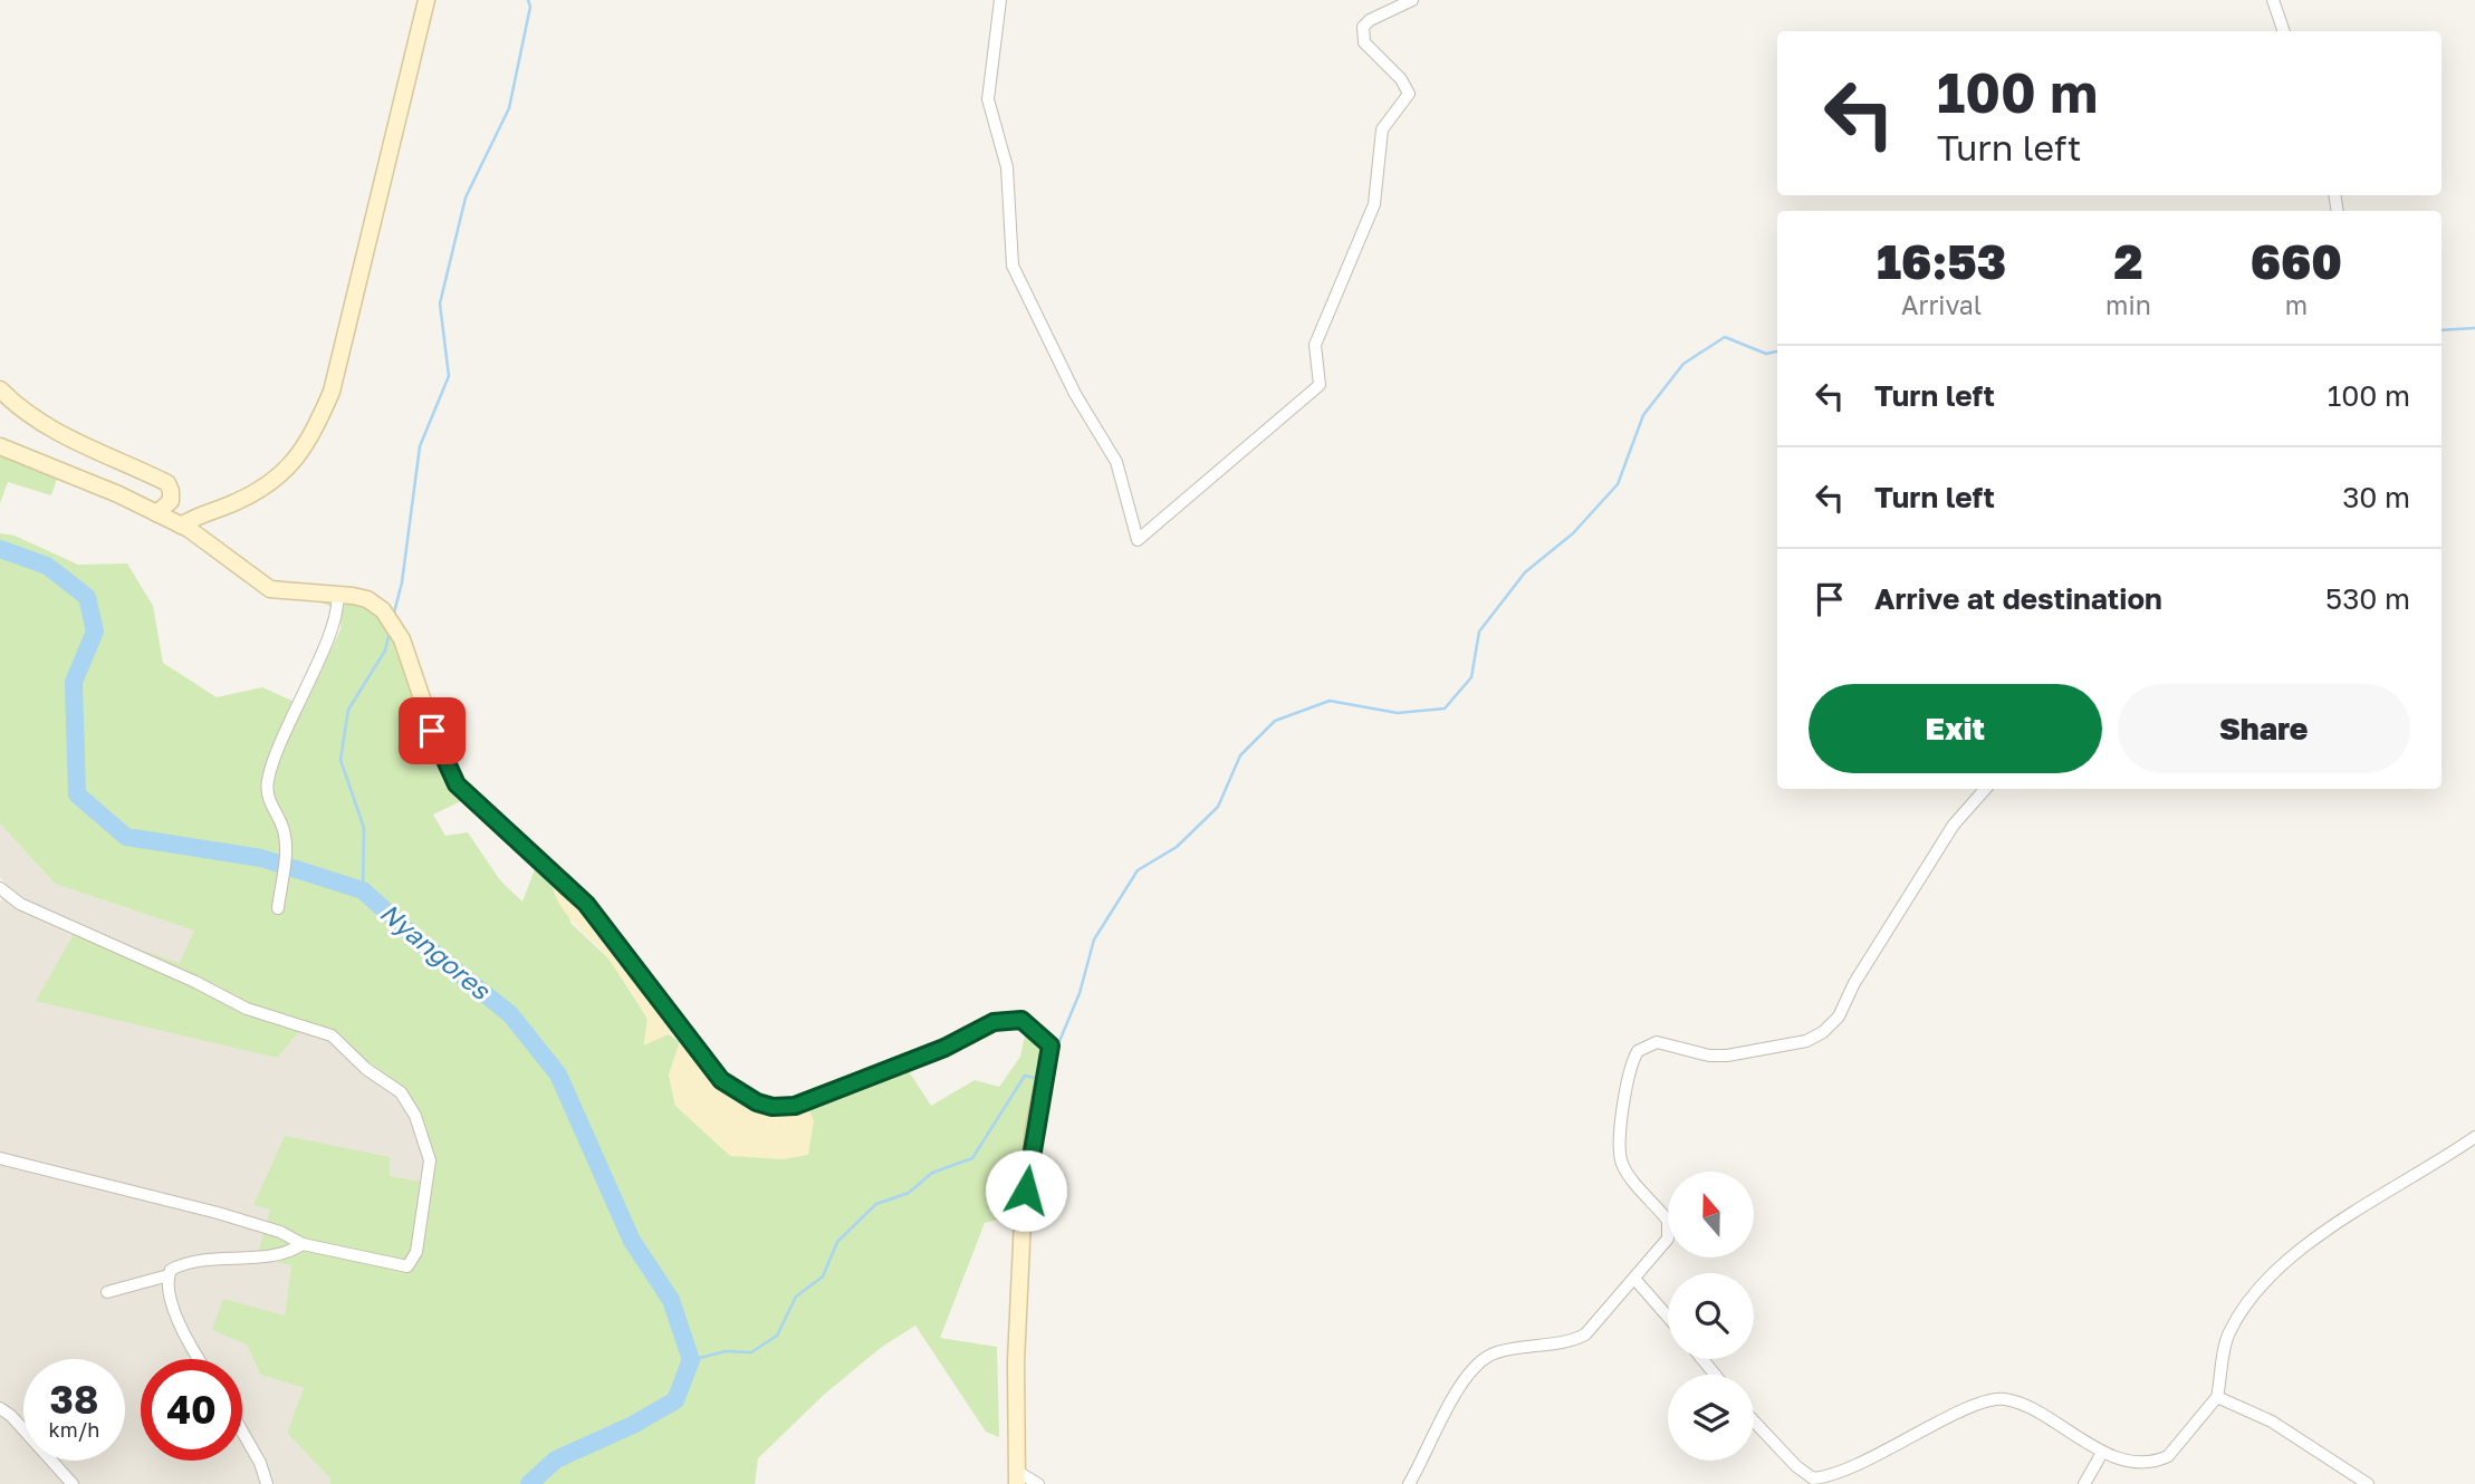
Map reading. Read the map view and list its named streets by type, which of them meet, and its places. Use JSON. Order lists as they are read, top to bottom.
{
  "water": ["Nyangores"],
  "north": "top",
  "page": {
    "turn": ["100 m", "Turn left"],
    "eta": [
      "16:53",
      "Arrival",
      "2",
      "min",
      "660",
      "m"
    ],
    "list": [
      {
        "name": "Turn left",
        "value": "100 m"
      },
      {
        "name": "Turn left",
        "value": "30 m"
      },
      {
        "name": "Arrive at destination",
        "value": "530 m"
      }
    ],
    "buttons": ["Exit", "Share"],
    "speed": "38 km/h",
    "limit": "40"
  }
}
